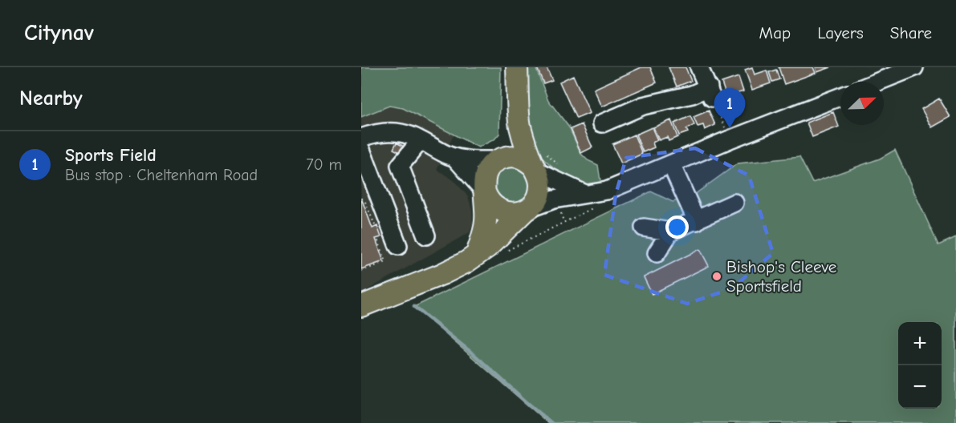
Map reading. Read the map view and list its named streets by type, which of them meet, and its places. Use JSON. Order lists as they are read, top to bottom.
{
  "places": ["Bishop's Cleeve Sportsfield"],
  "north": "top right",
  "page": {
    "header": "Citynav",
    "nav": ["Map", "Layers", "Share"],
    "heading": "Nearby",
    "pins": "1",
    "list": [
      {
        "mark": "1",
        "name": "Sports Field",
        "note": "Bus stop · Cheltenham Road",
        "value": "70 m"
      }
    ],
    "map_buttons": ["+", "−"]
  }
}
